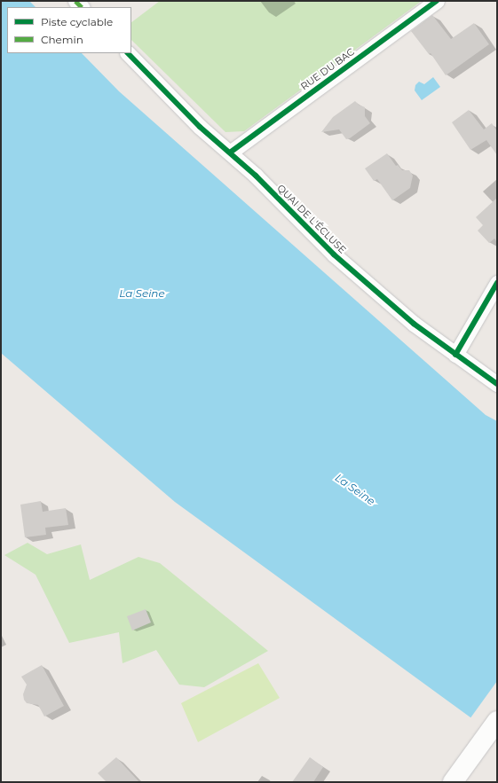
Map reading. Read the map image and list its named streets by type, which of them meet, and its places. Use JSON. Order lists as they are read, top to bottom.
{
  "streets": {
    "street": ["RUE DU BAC", "QUAI DE L'ÉCLUSE"]
  },
  "crossings": [
    ["RUE DU BAC", "QUAI DE L'ÉCLUSE"]
  ],
  "water": ["La Seine"],
  "legend": ["Piste cyclable", "Chemin"]
}
